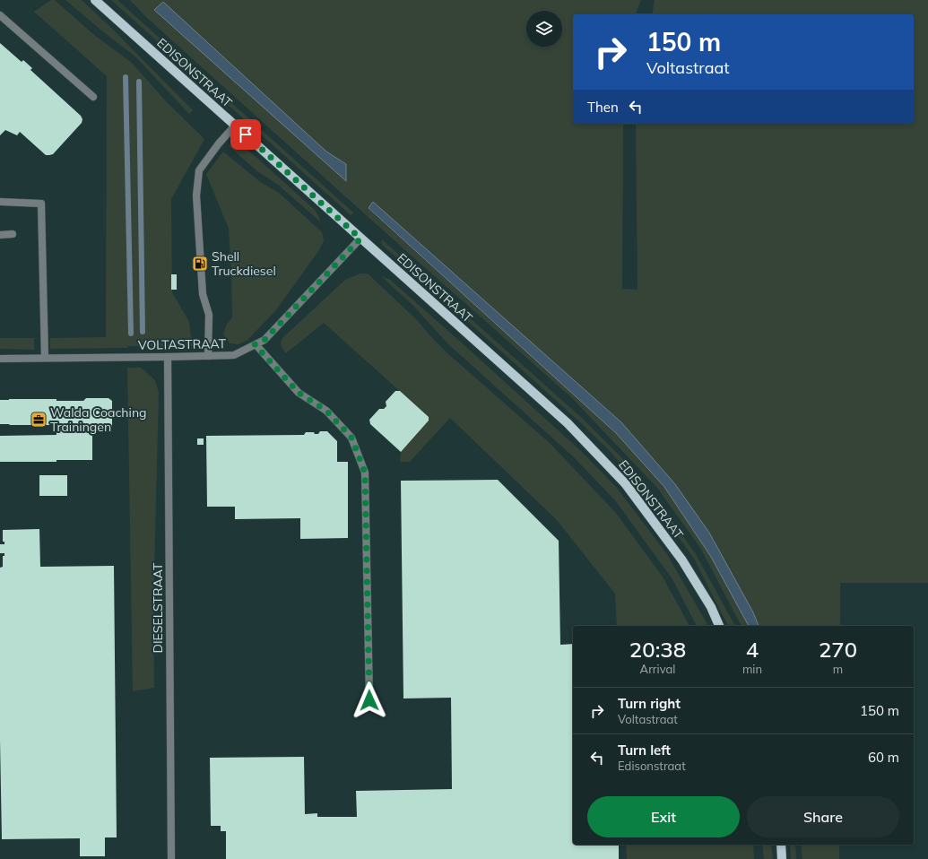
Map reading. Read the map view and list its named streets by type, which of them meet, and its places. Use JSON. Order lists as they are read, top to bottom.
{
  "streets": {
    "main road": ["EDISONSTRAAT"],
    "street": ["VOLTASTRAAT", "DIESELSTRAAT"]
  },
  "crossings": [
    ["EDISONSTRAAT", "VOLTASTRAAT"],
    ["VOLTASTRAAT", "DIESELSTRAAT"]
  ],
  "places": {
    "fuel station": ["Shell Truckdiesel"],
    "office": ["Walda Coaching Trainingen"]
  },
  "page": {
    "turn": ["150 m", "Voltastraat"],
    "then": "Then",
    "eta": [
      "20:38",
      "Arrival",
      "4",
      "min",
      "270",
      "m"
    ],
    "list": [
      {
        "name": "Turn right",
        "note": "Voltastraat",
        "value": "150 m"
      },
      {
        "name": "Turn left",
        "note": "Edisonstraat",
        "value": "60 m"
      }
    ],
    "buttons": ["Exit", "Share"]
  }
}
